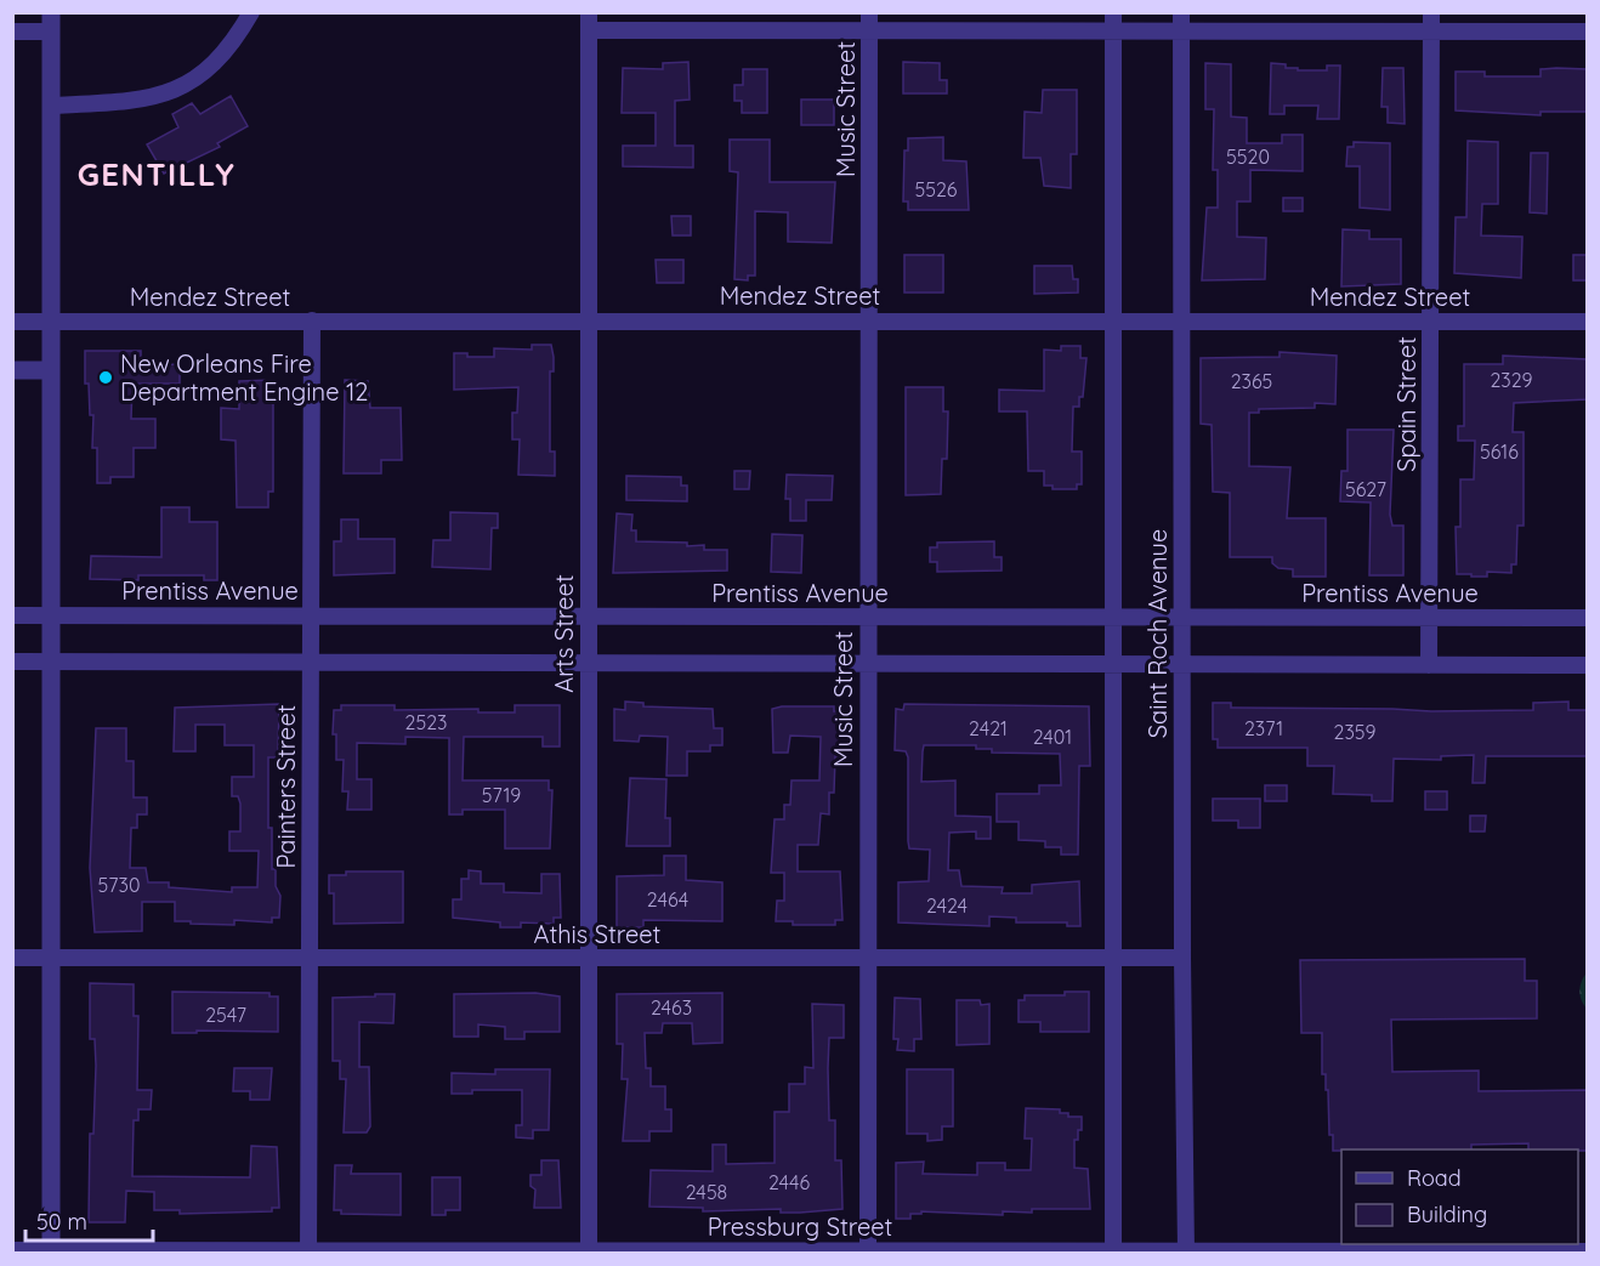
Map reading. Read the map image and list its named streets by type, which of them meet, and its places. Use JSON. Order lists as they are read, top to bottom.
{
  "streets": {
    "street": [
      "Music Street",
      "Mendez Street",
      "Spain Street",
      "Prentiss Avenue",
      "Arts Street",
      "Saint Roch Avenue",
      "Painters Street",
      "Athis Street",
      "Pressburg Street"
    ]
  },
  "crossings": [
    ["Music Street", "Mendez Street"],
    ["Music Street", "Prentiss Avenue"],
    ["Music Street", "Athis Street"],
    ["Music Street", "Pressburg Street"],
    ["Mendez Street", "Spain Street"],
    ["Mendez Street", "Arts Street"],
    ["Mendez Street", "Saint Roch Avenue"],
    ["Mendez Street", "Painters Street"],
    ["Spain Street", "Prentiss Avenue"],
    ["Prentiss Avenue", "Arts Street"],
    ["Prentiss Avenue", "Saint Roch Avenue"],
    ["Prentiss Avenue", "Painters Street"],
    ["Arts Street", "Athis Street"],
    ["Arts Street", "Pressburg Street"],
    ["Saint Roch Avenue", "Athis Street"],
    ["Saint Roch Avenue", "Pressburg Street"],
    ["Painters Street", "Athis Street"],
    ["Painters Street", "Pressburg Street"]
  ],
  "districts": ["GENTILLY"],
  "places": ["New Orleans Fire Department Engine 12"],
  "house_numbers": [
    "5520",
    "5526",
    "2329",
    "2365",
    "5616",
    "5627",
    "2523",
    "2421",
    "2371",
    "2359",
    "2401",
    "5719",
    "5730",
    "2464",
    "2424",
    "2463",
    "2547",
    "2446",
    "2458"
  ],
  "legend": ["Road", "Building"],
  "scale_bar": "50 m"
}
